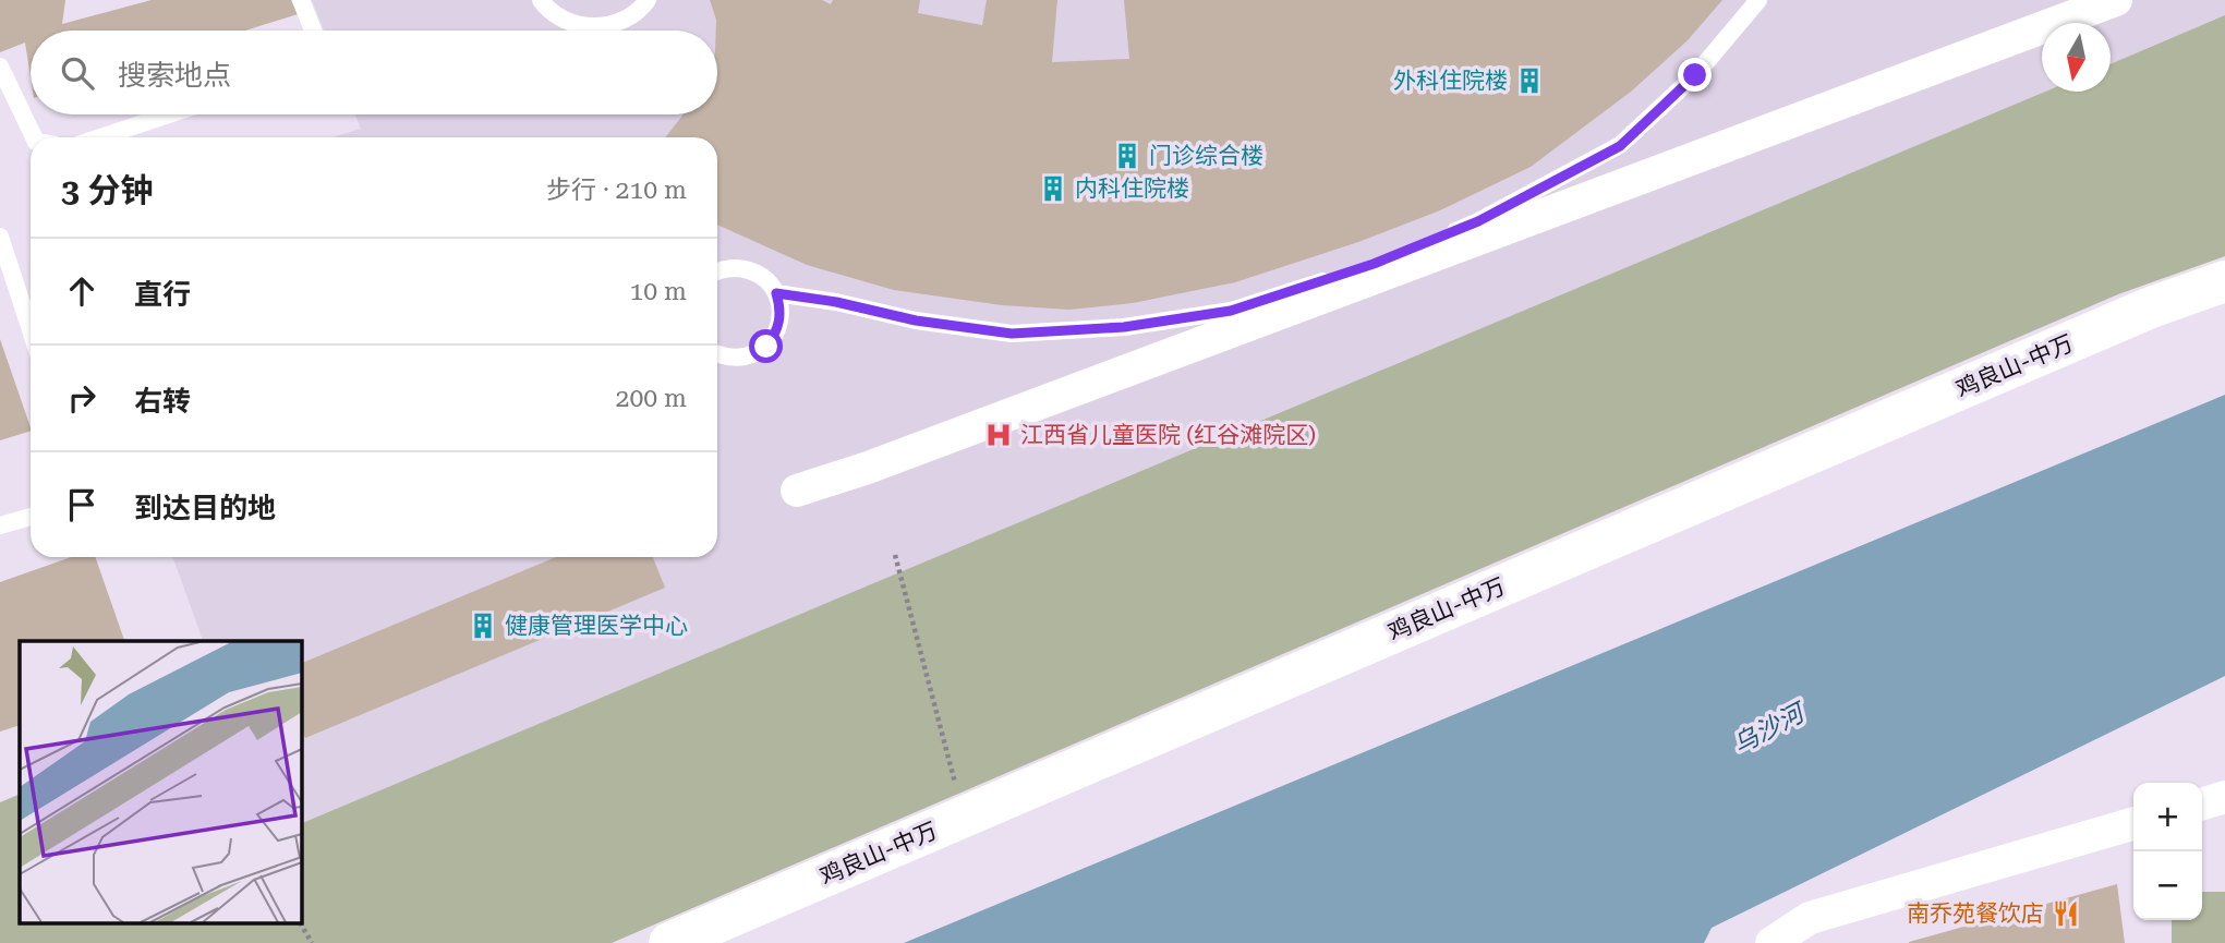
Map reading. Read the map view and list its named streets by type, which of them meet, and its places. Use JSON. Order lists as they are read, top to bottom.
{
  "streets": {
    "street": ["鸡良山-中万"]
  },
  "water": ["乌沙河"],
  "places": {
    "building": [
      "外科住院楼",
      "门诊综合楼",
      "内科住院楼",
      "健康管理医学中心"
    ],
    "hospital": ["江西省儿童医院 (红谷滩院区)"],
    "restaurant": ["南乔苑餐饮店"]
  },
  "north": "bottom",
  "page": {
    "search": "搜索地点",
    "heading": ["3 分钟", "步行 · 210 m"],
    "list": [
      ["直行", "10 m"],
      ["右转", "200 m"],
      "到达目的地"
    ],
    "map_buttons": ["+", "−"]
  }
}
